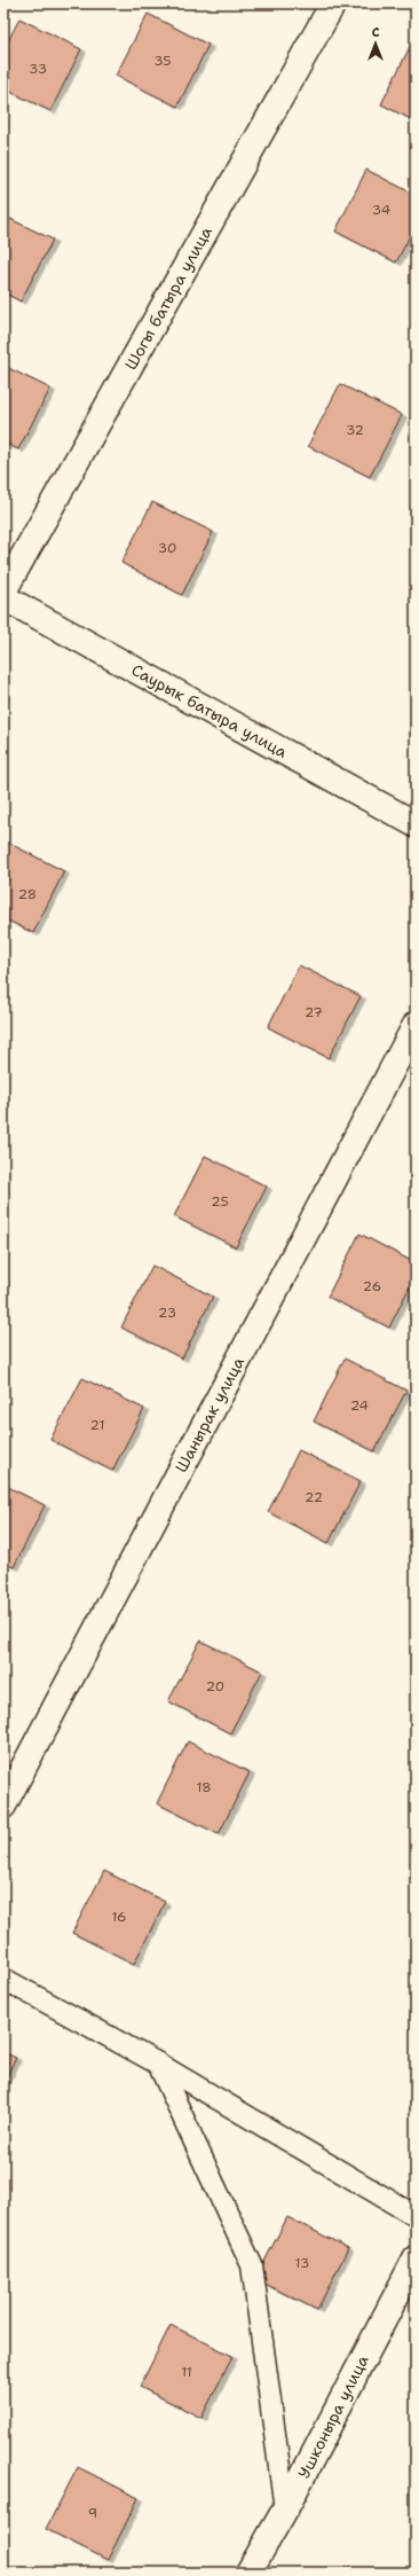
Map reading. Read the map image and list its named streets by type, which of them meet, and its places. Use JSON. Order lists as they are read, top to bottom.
{
  "streets": {
    "street": [
      "Шогы батыра улица",
      "Саурык батыра улица",
      "Шанырак улица",
      "Ушконыра улица"
    ]
  },
  "house_numbers": [
    "35",
    "33",
    "34",
    "32",
    "30",
    "28",
    "27",
    "25",
    "26",
    "23",
    "24",
    "21",
    "22",
    "20",
    "18",
    "16",
    "13",
    "11",
    "9"
  ],
  "north": "top"
}
